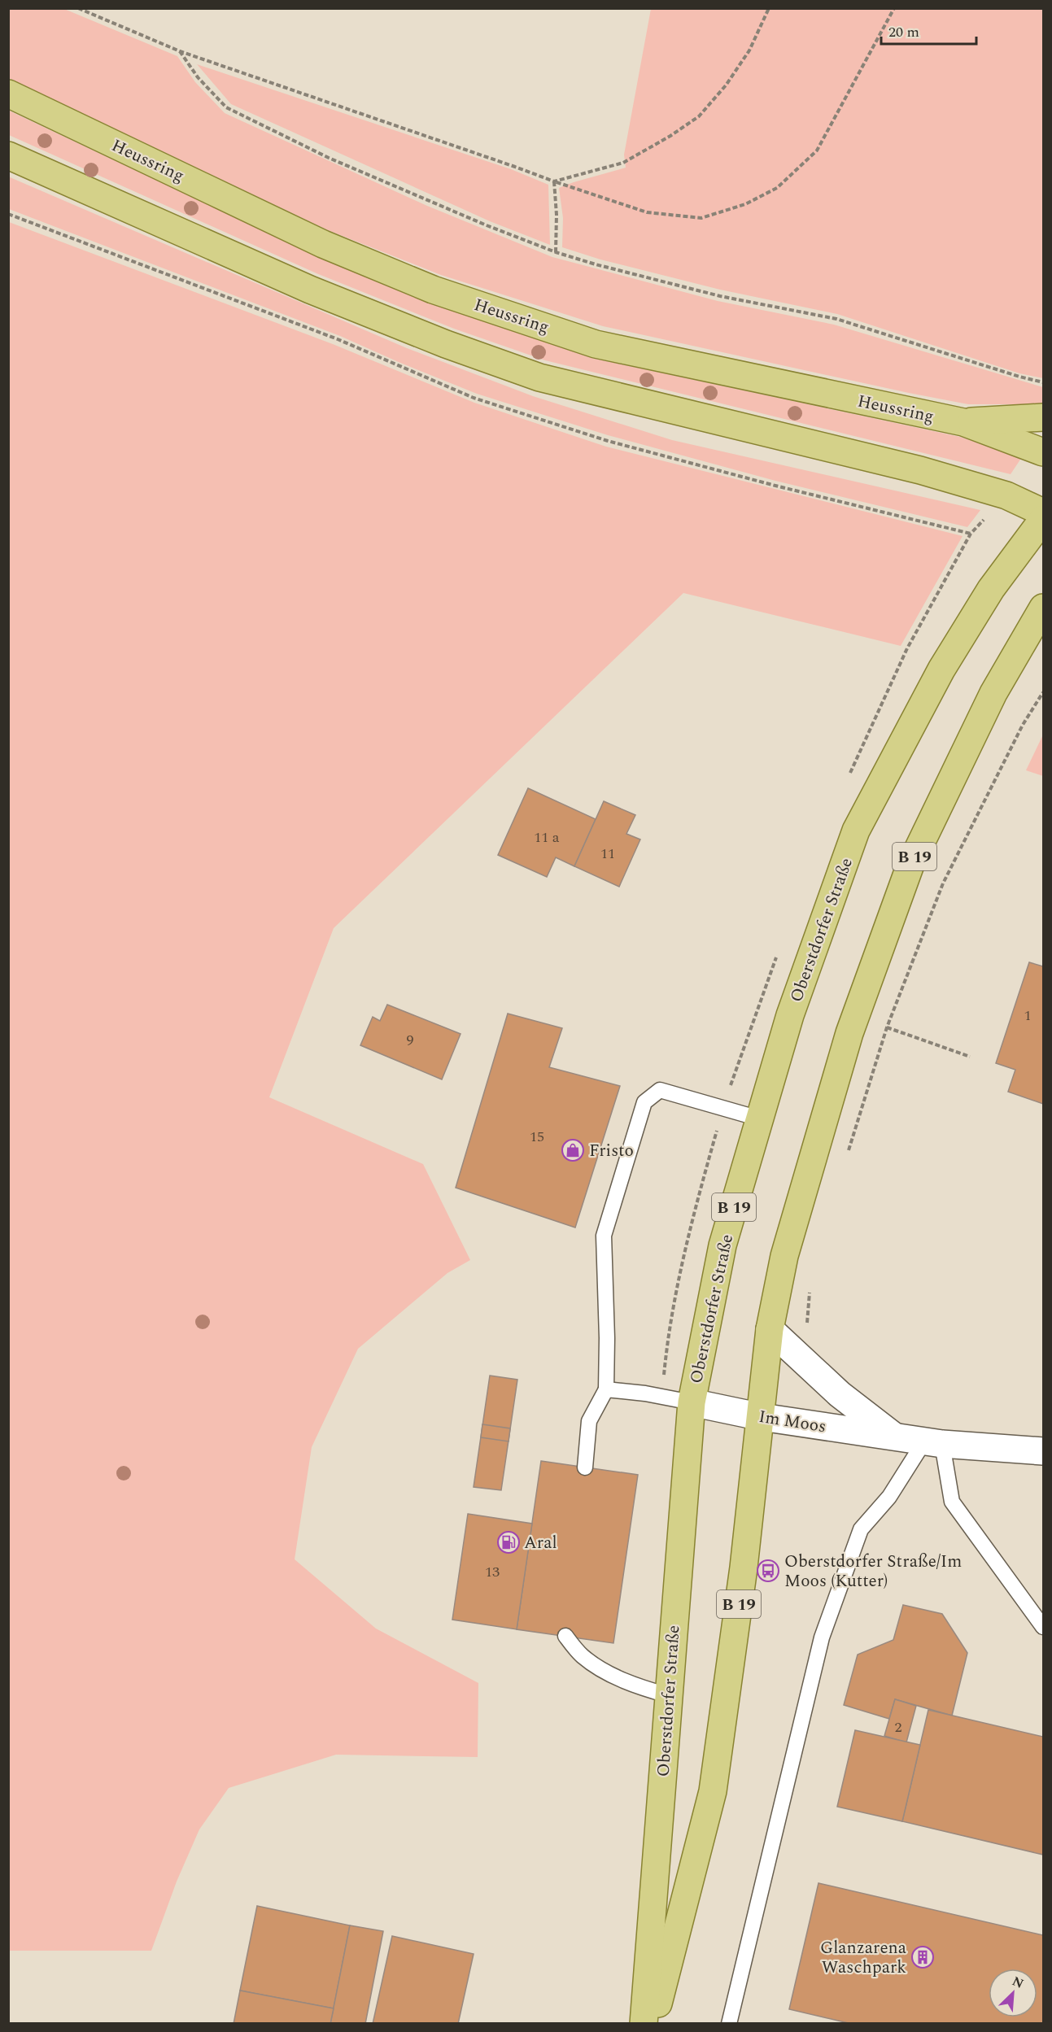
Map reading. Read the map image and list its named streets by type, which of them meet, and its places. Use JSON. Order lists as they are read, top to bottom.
{
  "streets": {
    "main road": ["Heussring", "B 19", "Oberstdorfer Straße"],
    "street": ["Im Moos"]
  },
  "crossings": [
    ["B 19", "Im Moos"],
    ["Oberstdorfer Straße", "Im Moos"]
  ],
  "places": {
    "shop": ["Fristo"],
    "fuel station": ["Aral"],
    "bus stop": ["Oberstdorfer Straße/Im Moos (Kutter)"],
    "building": ["Glanzarena Waschpark"]
  },
  "house_numbers": [
    "11 a",
    "11",
    "1",
    "9",
    "15",
    "13",
    "2"
  ],
  "scale_bar": "20 m",
  "north": "top right"
}
